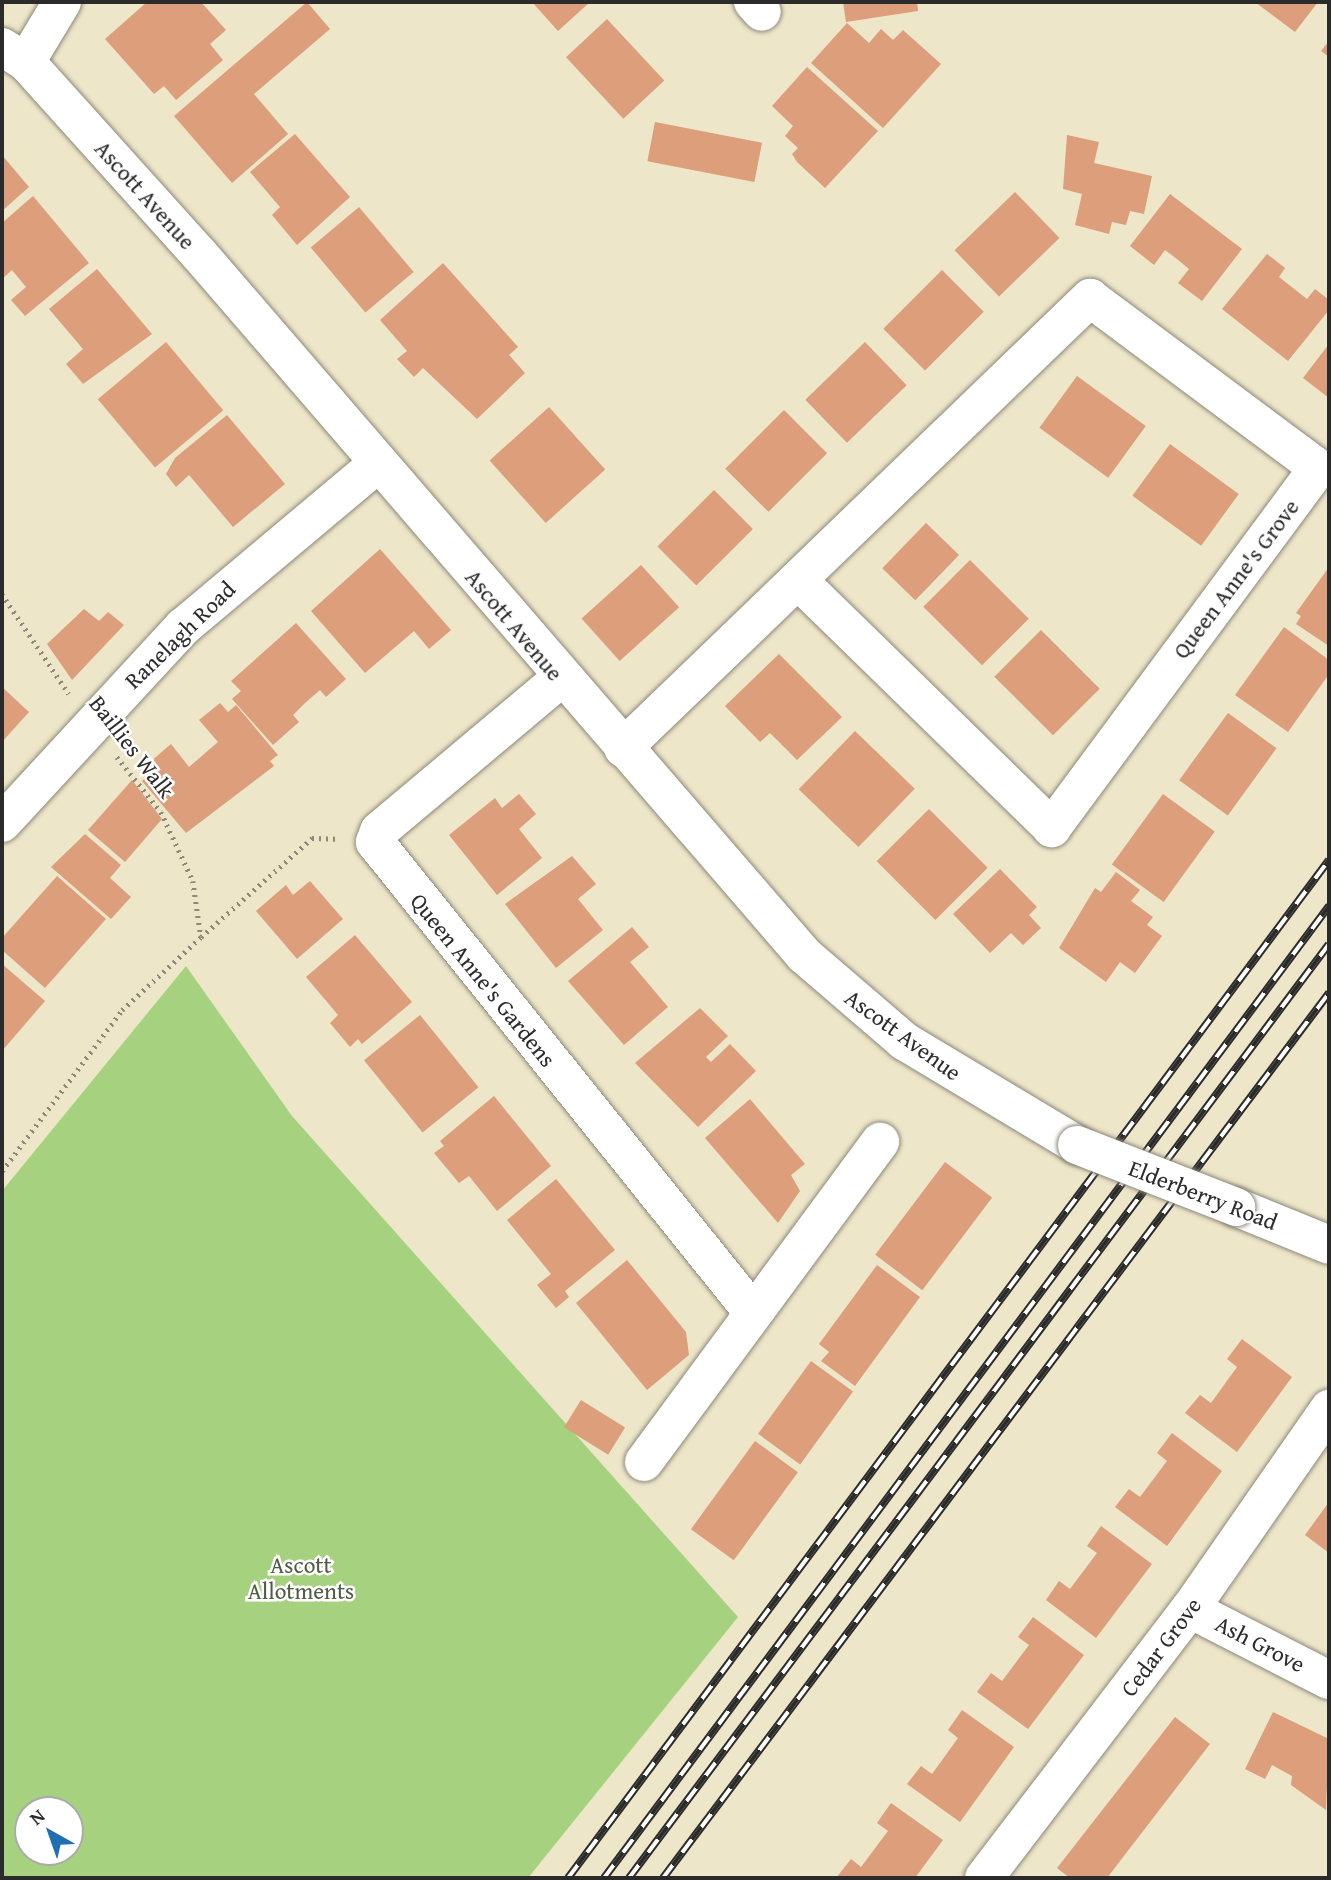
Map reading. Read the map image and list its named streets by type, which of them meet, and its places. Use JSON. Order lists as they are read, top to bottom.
{
  "streets": {
    "street": [
      "Ascott Avenue",
      "Queen Anne's Grove",
      "Ranelagh Road",
      "Queen Anne's Gardens",
      "Elderberry Road",
      "Ash Grove",
      "Cedar Grove"
    ],
    "path": ["Baillies Walk"]
  },
  "crossings": [
    ["Ascott Avenue", "Queen Anne's Grove"],
    ["Ascott Avenue", "Ranelagh Road"],
    ["Ascott Avenue", "Elderberry Road"],
    ["Ranelagh Road", "Baillies Walk"],
    ["Ash Grove", "Cedar Grove"]
  ],
  "parks": ["Ascott Allotments"],
  "north": "top left"
}
